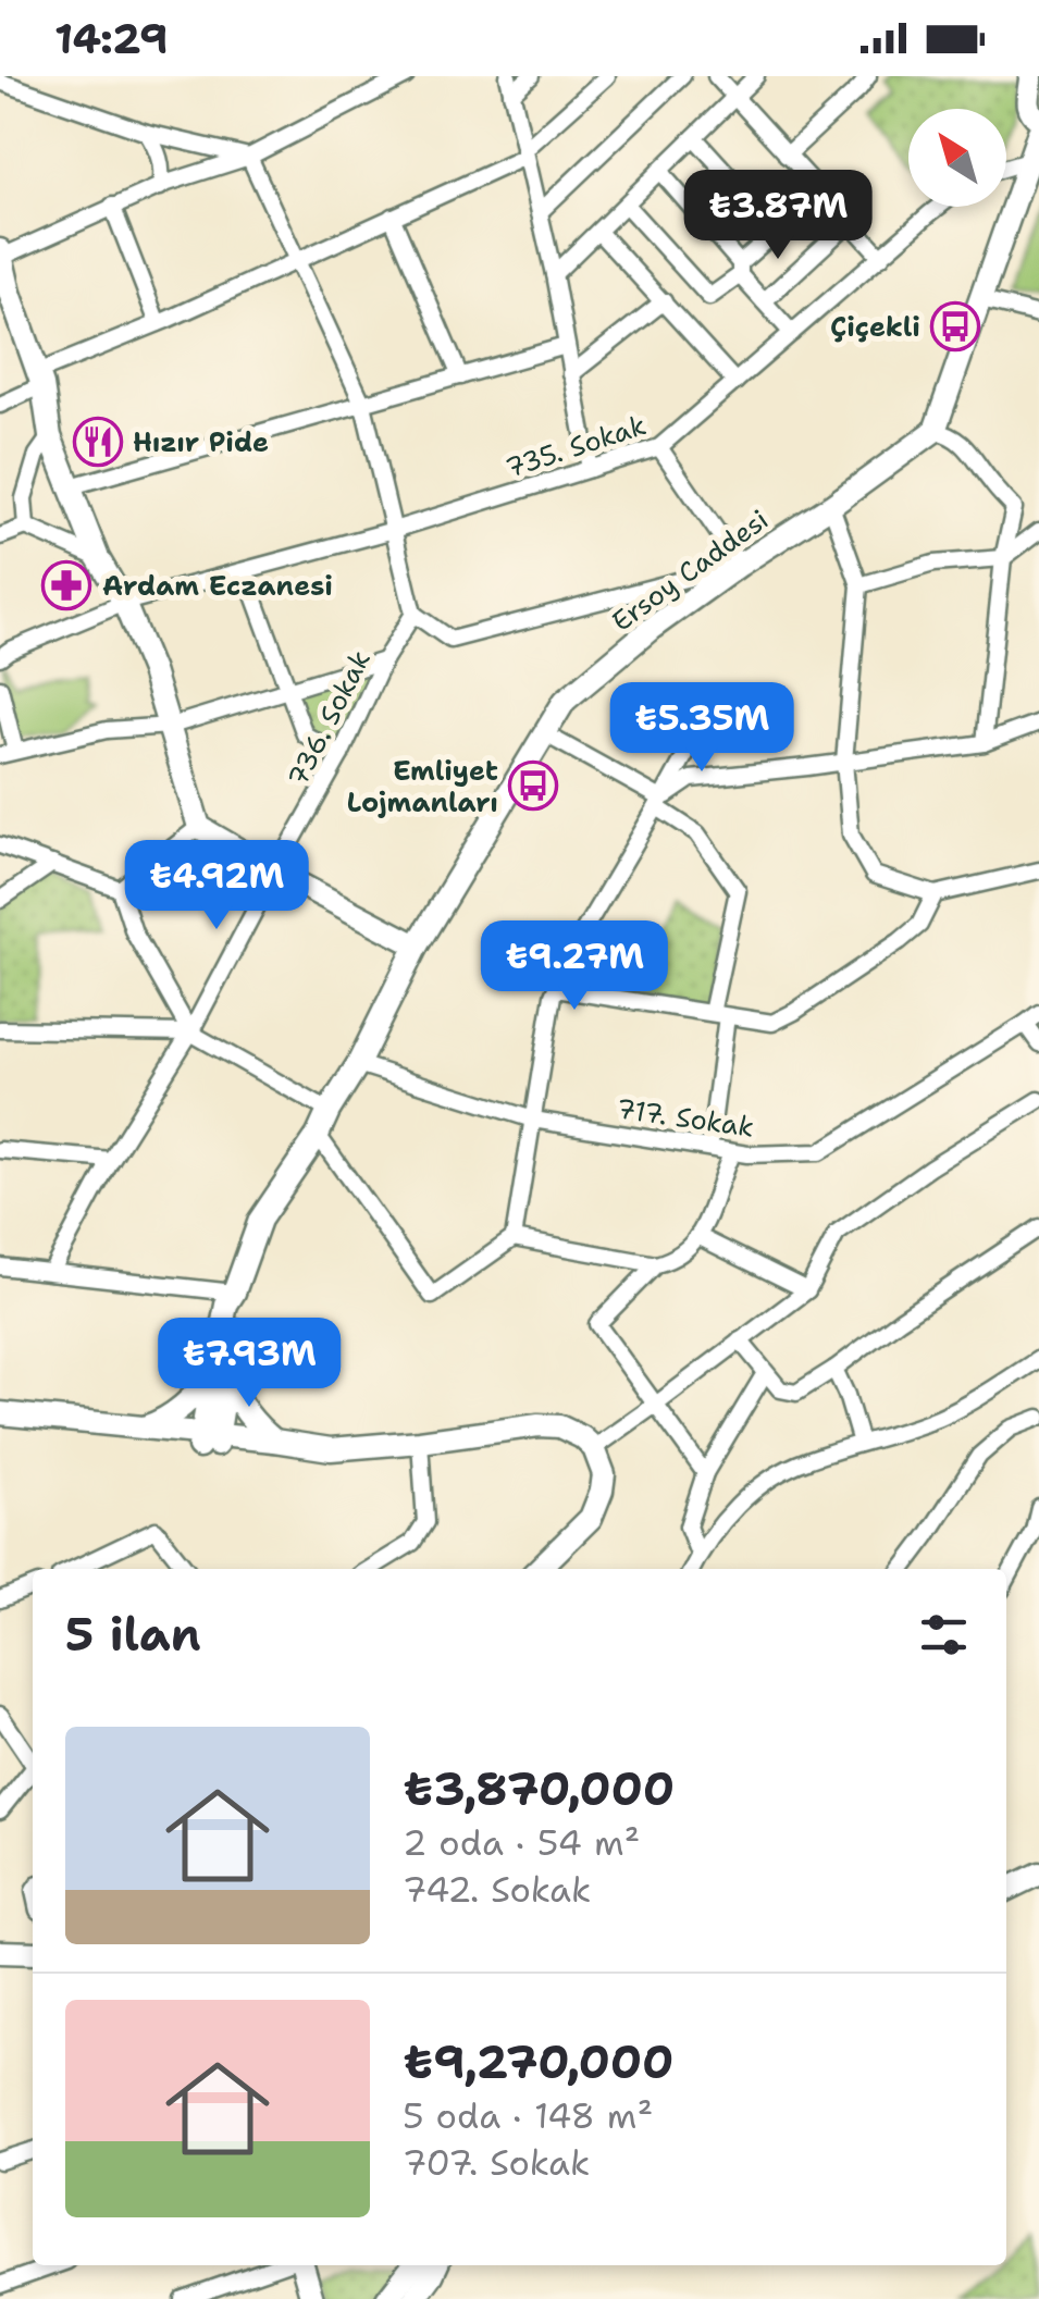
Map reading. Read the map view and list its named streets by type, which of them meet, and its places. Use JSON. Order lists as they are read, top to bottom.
{
  "streets": {
    "main road": ["Ersoy Caddesi"],
    "street": ["735. Sokak", "736. Sokak", "717. Sokak"]
  },
  "crossings": [
    ["Ersoy Caddesi", "717. Sokak"]
  ],
  "places": {
    "bus stop": ["Çiçekli", "Emliyet Lojmanları"],
    "restaurant": ["Hızır Pide"],
    "pharmacy": ["Ardam Eczanesi"]
  },
  "north": "top left",
  "page": {
    "status": "14:29",
    "price": [
      "₺3.87M",
      "₺5.35M",
      "₺4.92M",
      "₺9.27M",
      "₺7.93M"
    ],
    "heading": "5 ilan",
    "list": [
      {
        "name": "₺3,870,000",
        "note": "2 oda · 54 m² · 742. Sokak"
      },
      {
        "name": "₺9,270,000",
        "note": "5 oda · 148 m² · 707. Sokak"
      }
    ]
  }
}
